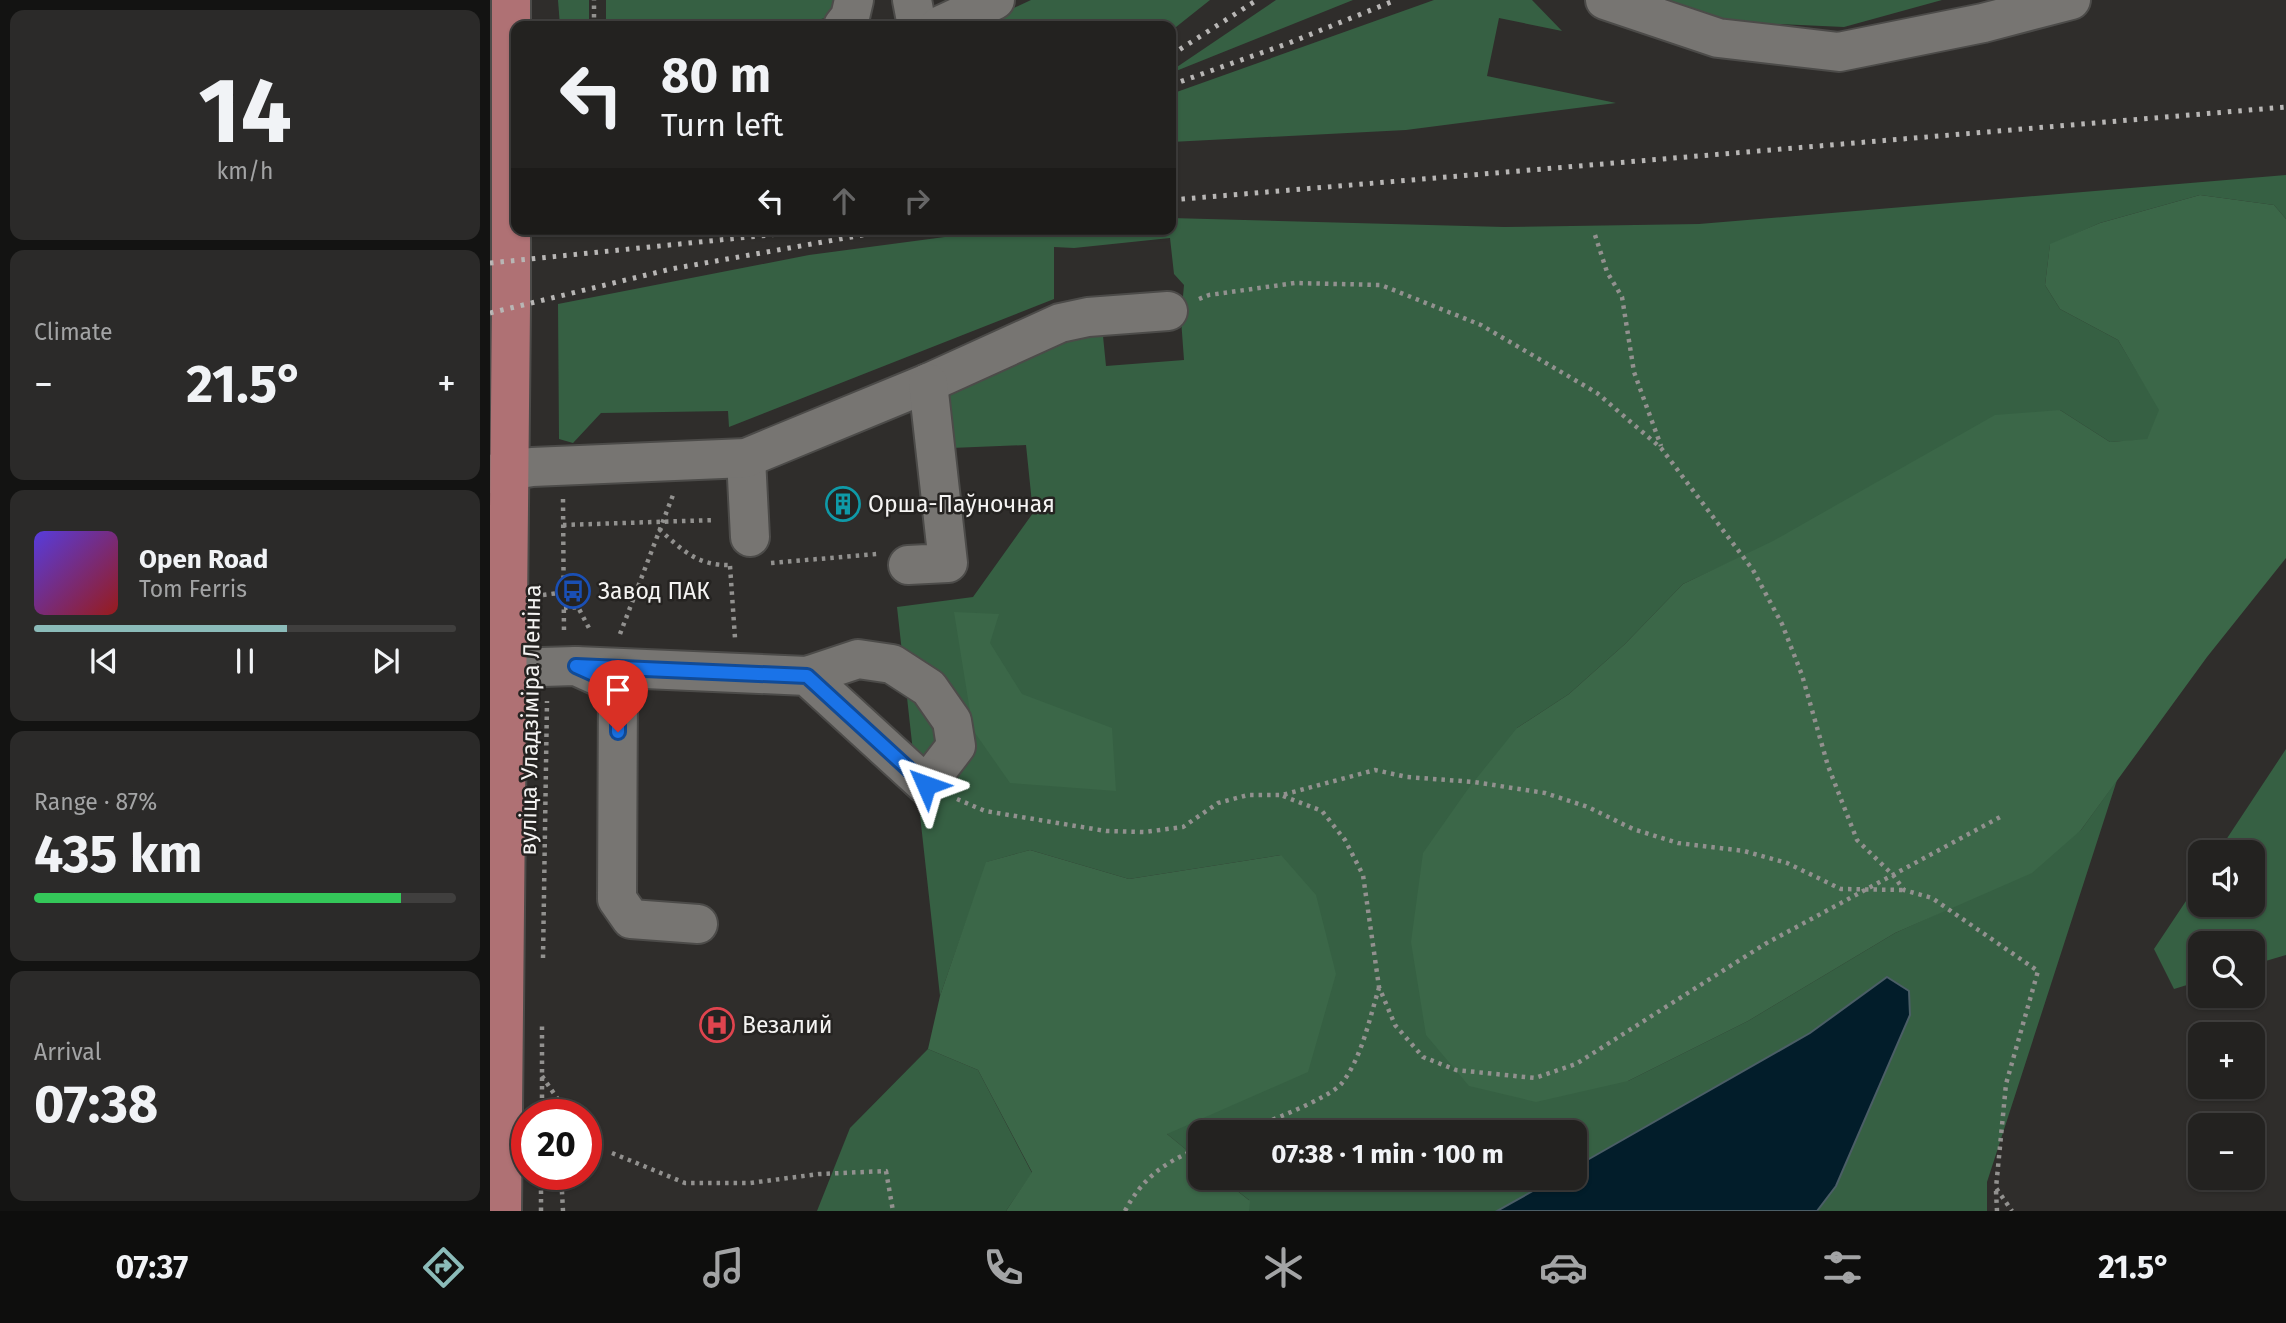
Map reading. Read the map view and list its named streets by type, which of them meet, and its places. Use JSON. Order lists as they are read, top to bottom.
{
  "streets": {
    "main road": ["вуліца Уладзіміра Леніна"]
  },
  "places": {
    "building": ["Орша-Паўночная"],
    "bus stop": ["Завод ПАК"],
    "hospital": ["Везалий"]
  },
  "page": {
    "tile": [
      ["14", "km/h"],
      "Climate",
      ["Range · 87%", "435 km"],
      ["Arrival", "07:38"]
    ],
    "turn": ["80 m", "Turn left"],
    "heat": ["−", "21.5°", "+"],
    "song": ["Open Road", "Tom Ferris"],
    "map_buttons": ["+", "−"],
    "limit": "20",
    "trip": "07:38 · 1 min · 100 m",
    "tabs": ["07:37", "21.5°"]
  }
}
